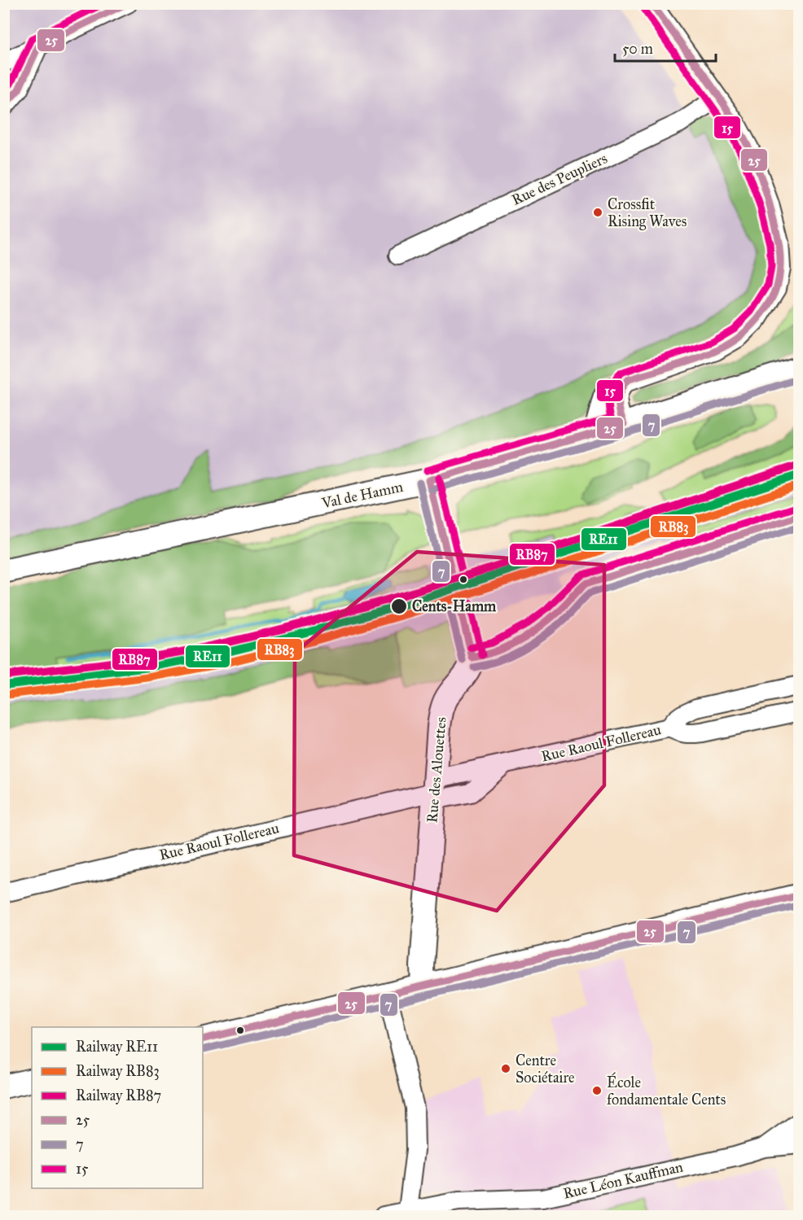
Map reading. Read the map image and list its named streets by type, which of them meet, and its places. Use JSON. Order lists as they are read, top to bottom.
{
  "streets": {
    "main road": ["Val de Hamm", "Rue des Alouettes"],
    "street": ["Rue des Peupliers", "Rue Raoul Follereau", "Rue Léon Kauffman"]
  },
  "crossings": [
    ["Rue Raoul Follereau", "Rue des Alouettes"]
  ],
  "places": [
    "Crossfit Rising Waves",
    "Cents-Hamm",
    "Centre Sociétaire",
    "École fondamentale Cents"
  ],
  "lines": [
    "transit line 25",
    "transit line 15",
    "transit line 7",
    "rail line RB87",
    "rail line RE11",
    "rail line RB83"
  ],
  "legend": [
    "Railway RE11",
    "Railway RB83",
    "Railway RB87",
    "25",
    "7",
    "15"
  ],
  "scale_bar": "50 m"
}
